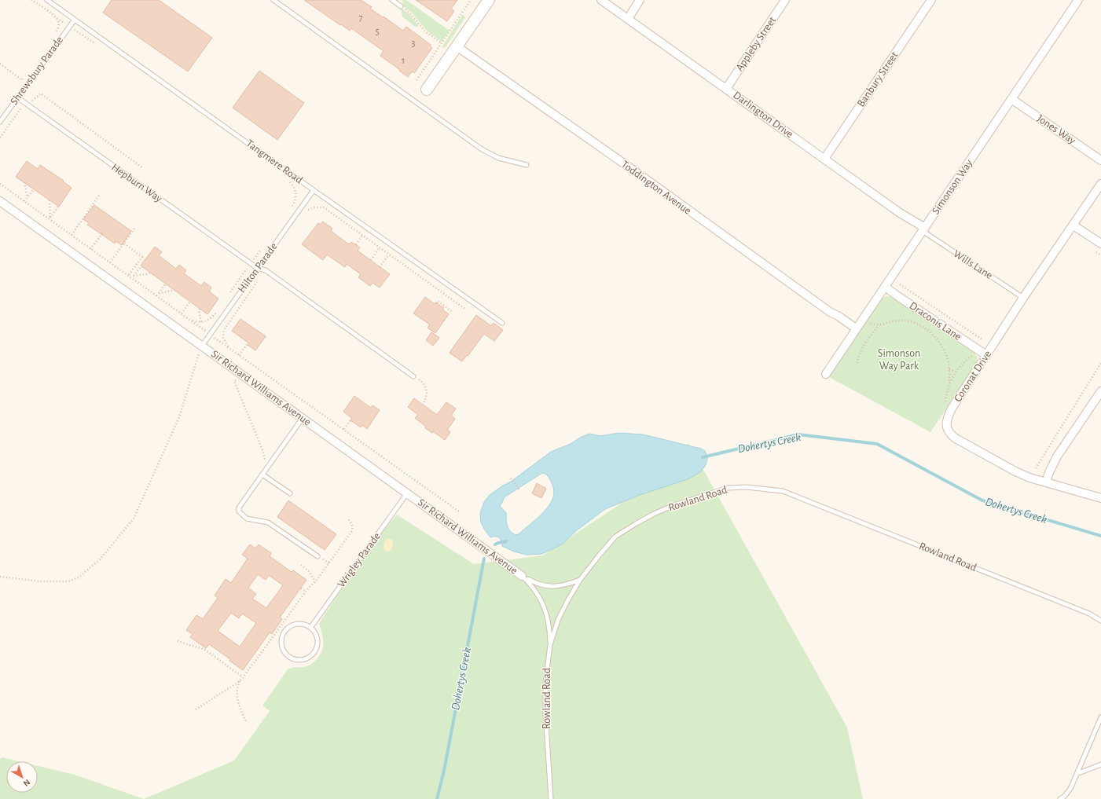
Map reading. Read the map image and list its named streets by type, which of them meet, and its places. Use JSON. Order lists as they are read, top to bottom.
{
  "streets": {
    "street": [
      "Appleby Street",
      "Banbury Street",
      "Darlington Drive",
      "Jones Way",
      "Simonson Way",
      "Toddington Avenue",
      "Draconis Lane",
      "Coronat Drive",
      "Sir Richard Williams Avenue"
    ],
    "lane": [
      "Shrewsbury Parade",
      "Tangmere Road",
      "Hepburn Way",
      "Wills Lane",
      "Hilton Parade",
      "Rowland Road",
      "Wrigley Parade"
    ]
  },
  "crossings": [
    ["Appleby Street", "Darlington Drive"],
    ["Shrewsbury Parade", "Tangmere Road"],
    ["Shrewsbury Parade", "Hepburn Way"],
    ["Banbury Street", "Darlington Drive"],
    ["Darlington Drive", "Simonson Way"],
    ["Darlington Drive", "Wills Lane"],
    ["Jones Way", "Simonson Way"],
    ["Tangmere Road", "Hilton Parade"],
    ["Hepburn Way", "Hilton Parade"],
    ["Simonson Way", "Toddington Avenue"],
    ["Simonson Way", "Wills Lane"],
    ["Simonson Way", "Draconis Lane"],
    ["Wills Lane", "Coronat Drive"],
    ["Hilton Parade", "Sir Richard Williams Avenue"],
    ["Draconis Lane", "Coronat Drive"],
    ["Sir Richard Williams Avenue", "Wrigley Parade"]
  ],
  "water": ["Dohertys Creek"],
  "parks": ["Simonson Way Park"],
  "house_numbers": [
    "7",
    "5",
    "3",
    "1"
  ],
  "north": "bottom right"
}
